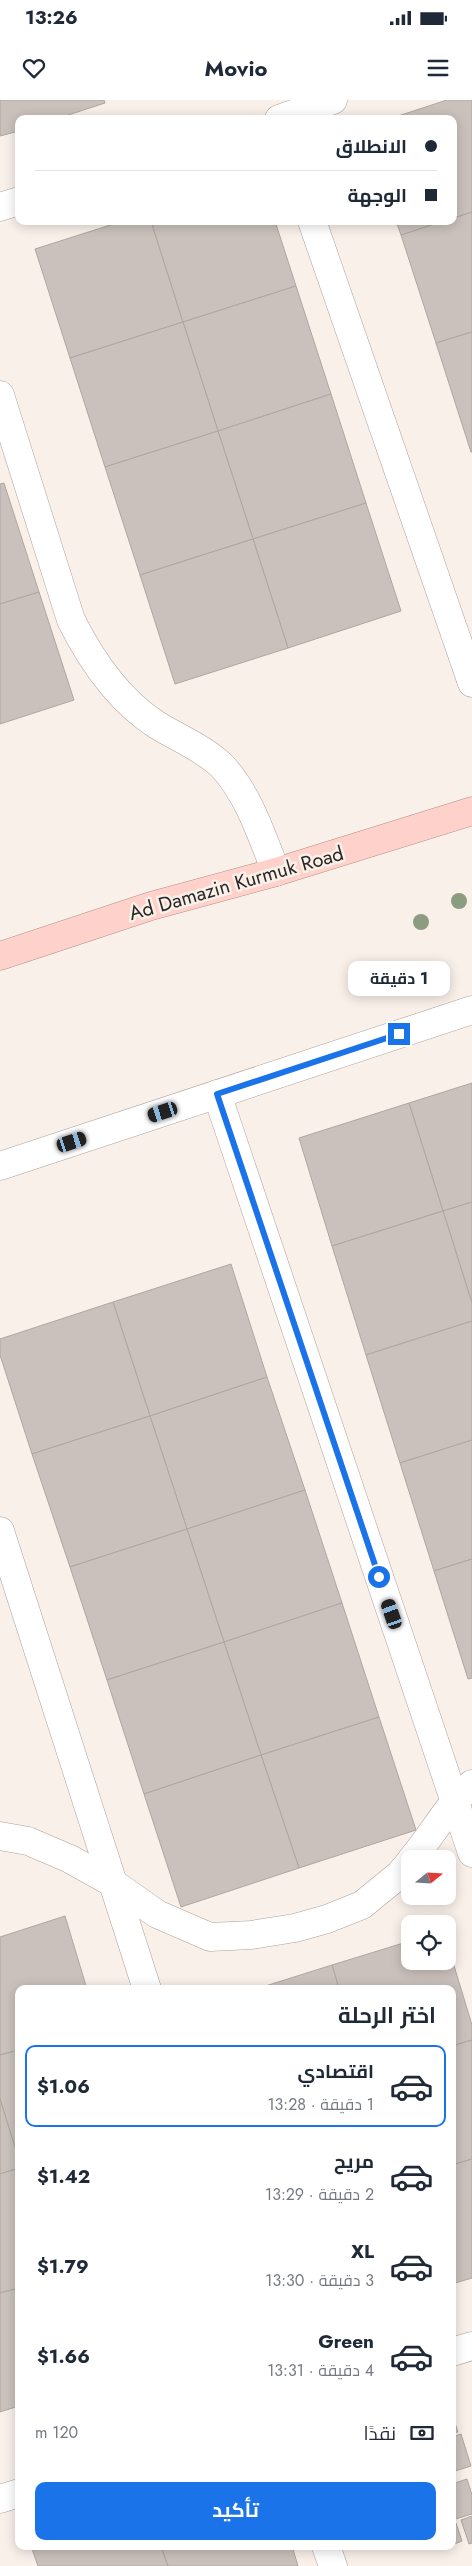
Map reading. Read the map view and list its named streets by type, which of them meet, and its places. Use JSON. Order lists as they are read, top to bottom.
{
  "streets": {
    "highway": ["Ad Damazin Kurmuk Road"]
  },
  "north": "right",
  "page": {
    "status": "13:26",
    "header": "Movio",
    "banner": ["الانطلاق", "الوجهة"],
    "bubble": "1 دقيقة",
    "heading": "اختر الرحلة",
    "list": [
      {
        "name": "اقتصادي",
        "note": "1 دقيقة · 13:28",
        "value": "$1.06"
      },
      {
        "name": "مريح",
        "note": "2 دقيقة · 13:29",
        "value": "$1.42"
      },
      {
        "name": "XL",
        "note": "3 دقيقة · 13:30",
        "value": "$1.79"
      },
      {
        "name": "Green",
        "note": "4 دقيقة · 13:31",
        "value": "$1.66"
      }
    ],
    "pay": ["نقدًا", "120 m"],
    "buttons": "تأكيد"
  }
}
